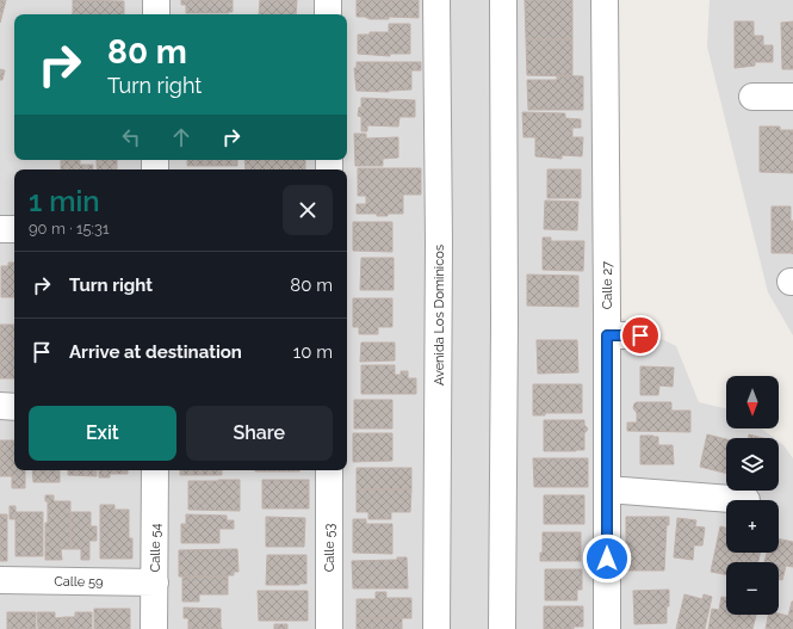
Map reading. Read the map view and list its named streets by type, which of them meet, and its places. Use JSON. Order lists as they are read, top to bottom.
{
  "streets": {
    "street": [
      "Calle 27",
      "Avenida Los Dominicos",
      "Calle 54",
      "Calle 53",
      "Calle 59"
    ]
  },
  "crossings": [
    ["Calle 54", "Calle 59"]
  ],
  "north": "bottom",
  "page": {
    "turn": ["80 m", "Turn right"],
    "heading": ["1 min", "90 m · 15:31"],
    "list": [
      {
        "name": "Turn right",
        "value": "80 m"
      },
      {
        "name": "Arrive at destination",
        "value": "10 m"
      }
    ],
    "map_buttons": ["+", "−"],
    "buttons": ["Exit", "Share"]
  }
}
